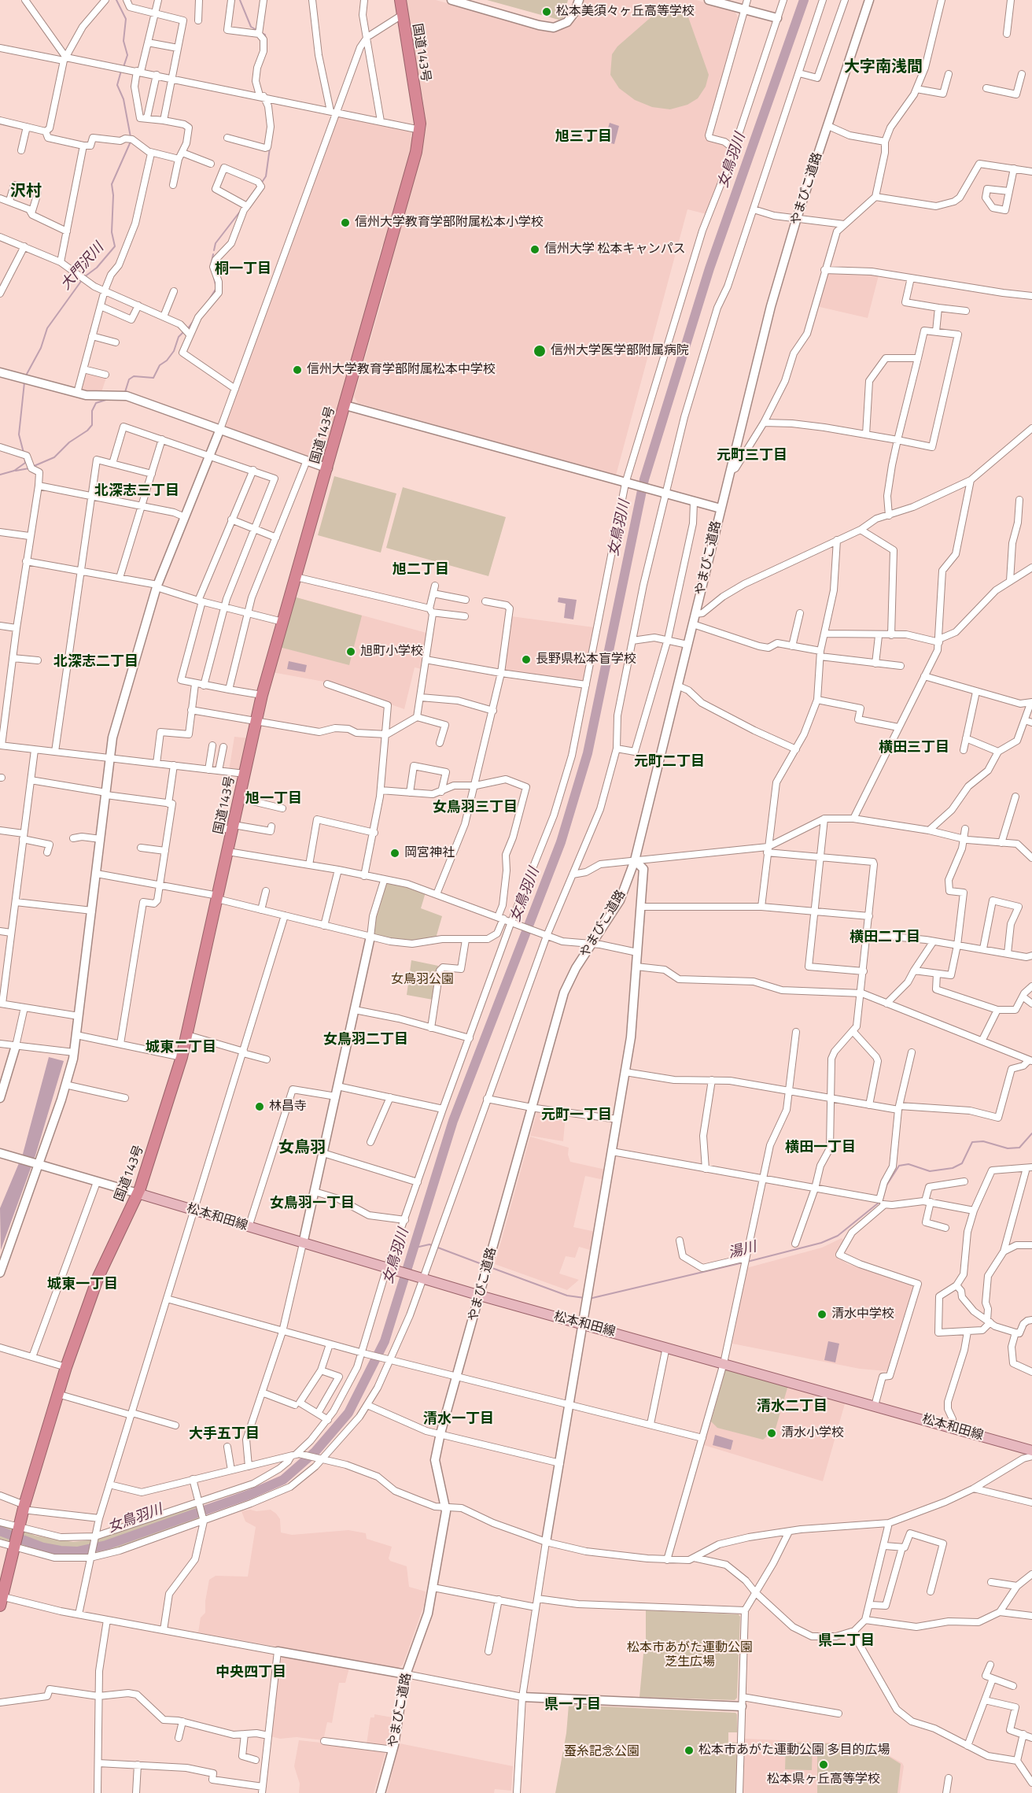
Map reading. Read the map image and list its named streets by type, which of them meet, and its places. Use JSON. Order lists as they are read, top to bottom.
{
  "streets": {
    "highway": ["国道143号"],
    "main road": ["松本和田線"],
    "street": ["やまびこ道路"]
  },
  "crossings": [
    ["国道143号", "松本和田線"],
    ["やまびこ道路", "松本和田線"]
  ],
  "districts": [
    "大字南浅間",
    "旭三丁目",
    "沢村",
    "桐一丁目",
    "元町三丁目",
    "北深志三丁目",
    "旭二丁目",
    "北深志二丁目",
    "横田三丁目",
    "元町二丁目",
    "旭一丁目",
    "女鳥羽三丁目",
    "横田二丁目",
    "女鳥羽二丁目",
    "城東二丁目",
    "元町一丁目",
    "女鳥羽",
    "横田一丁目",
    "女鳥羽一丁目",
    "城東一丁目",
    "清水二丁目",
    "清水一丁目",
    "大手五丁目",
    "県二丁目",
    "中央四丁目",
    "県一丁目"
  ],
  "water": ["女鳥羽川", "大門沢川", "湯川"],
  "parks": ["女鳥羽公園", "松本市あがた運動公園 芝生広場", "蚕糸記念公園"],
  "places": [
    "松本美須々ヶ丘高等学校",
    "信州大学教育学部附属松本小学校",
    "信州大学 松本キャンパス",
    "信州大学医学部附属病院",
    "信州大学教育学部附属松本中学校",
    "旭町小学校",
    "長野県松本盲学校",
    "岡宮神社",
    "林昌寺",
    "清水中学校",
    "清水小学校",
    "松本市あがた運動公園 多目的広場",
    "松本県ヶ丘高等学校"
  ]
}
